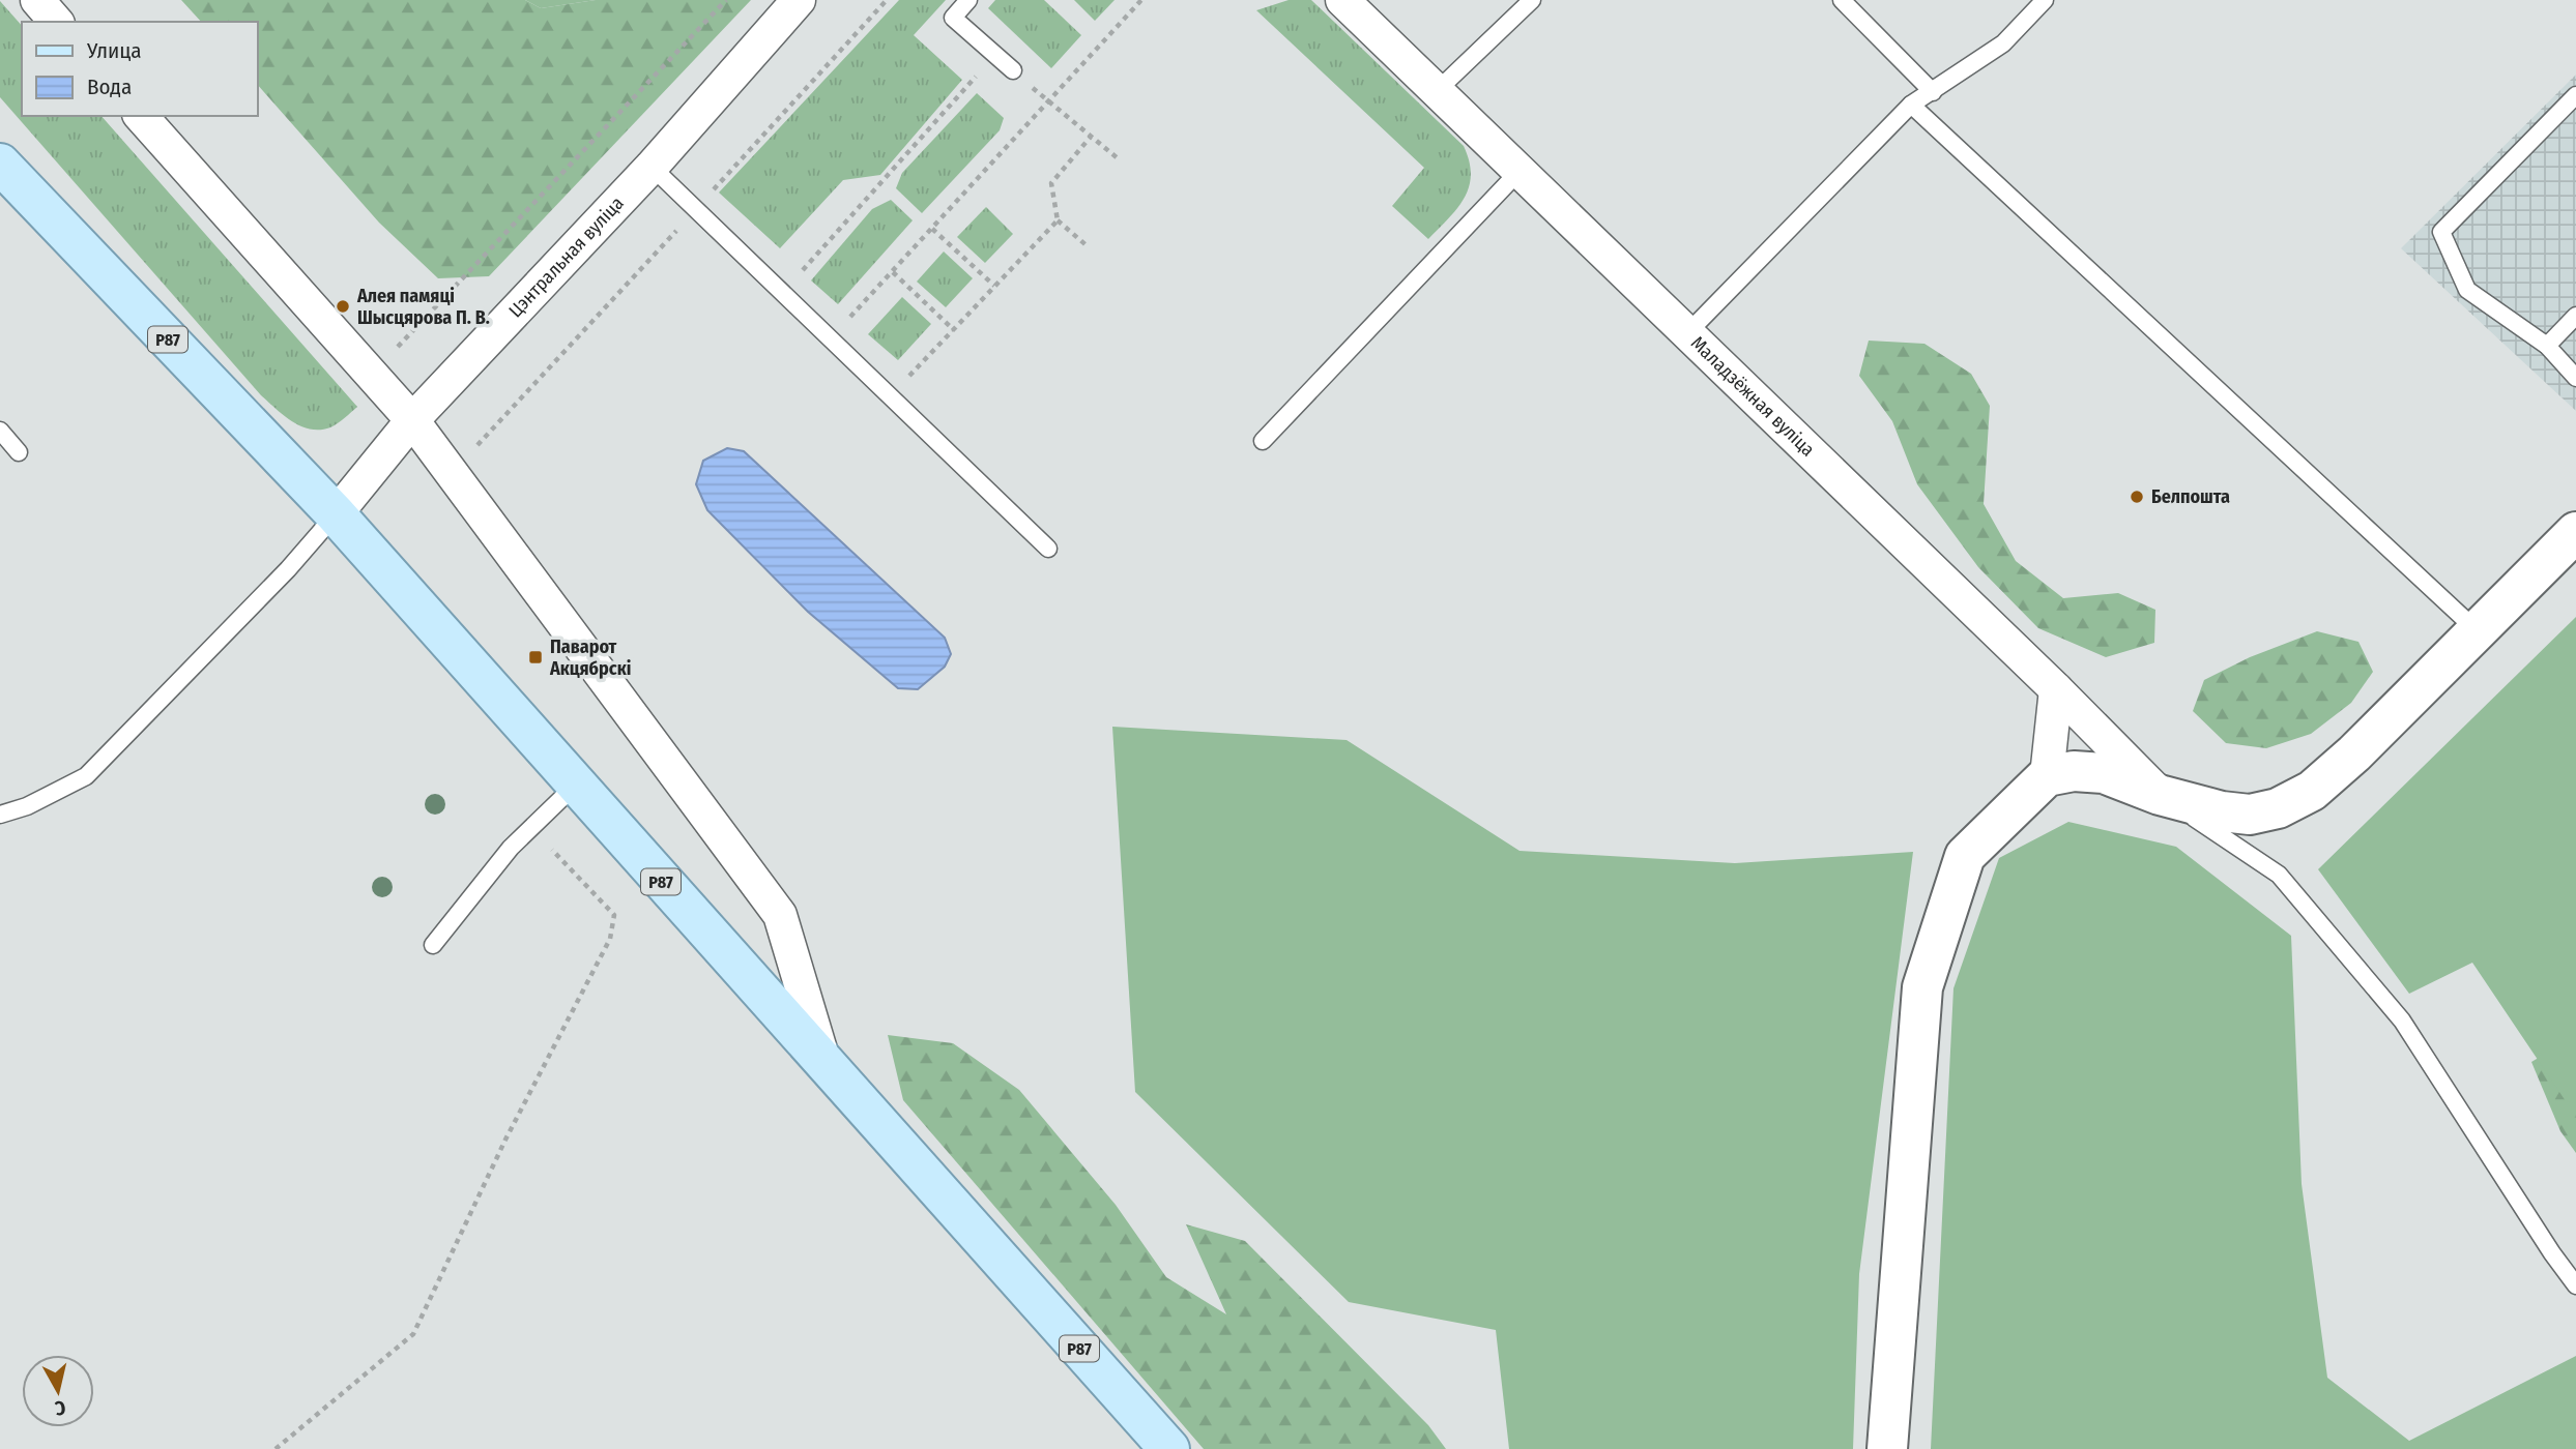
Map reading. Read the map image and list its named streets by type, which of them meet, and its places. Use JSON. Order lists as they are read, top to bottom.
{
  "streets": {
    "main road": ["Р87"],
    "street": ["Цэнтральная вуліца", "Маладзёжная вуліца"]
  },
  "crossings": [
    ["Цэнтральная вуліца", "Р87"]
  ],
  "places": {
    "other": ["Алея памяці Шысцярова П. В.", "Белпошта"],
    "transit": ["Паварот Акцябрскі"]
  },
  "legend": ["Улица", "Вода"],
  "north": "bottom"
}
